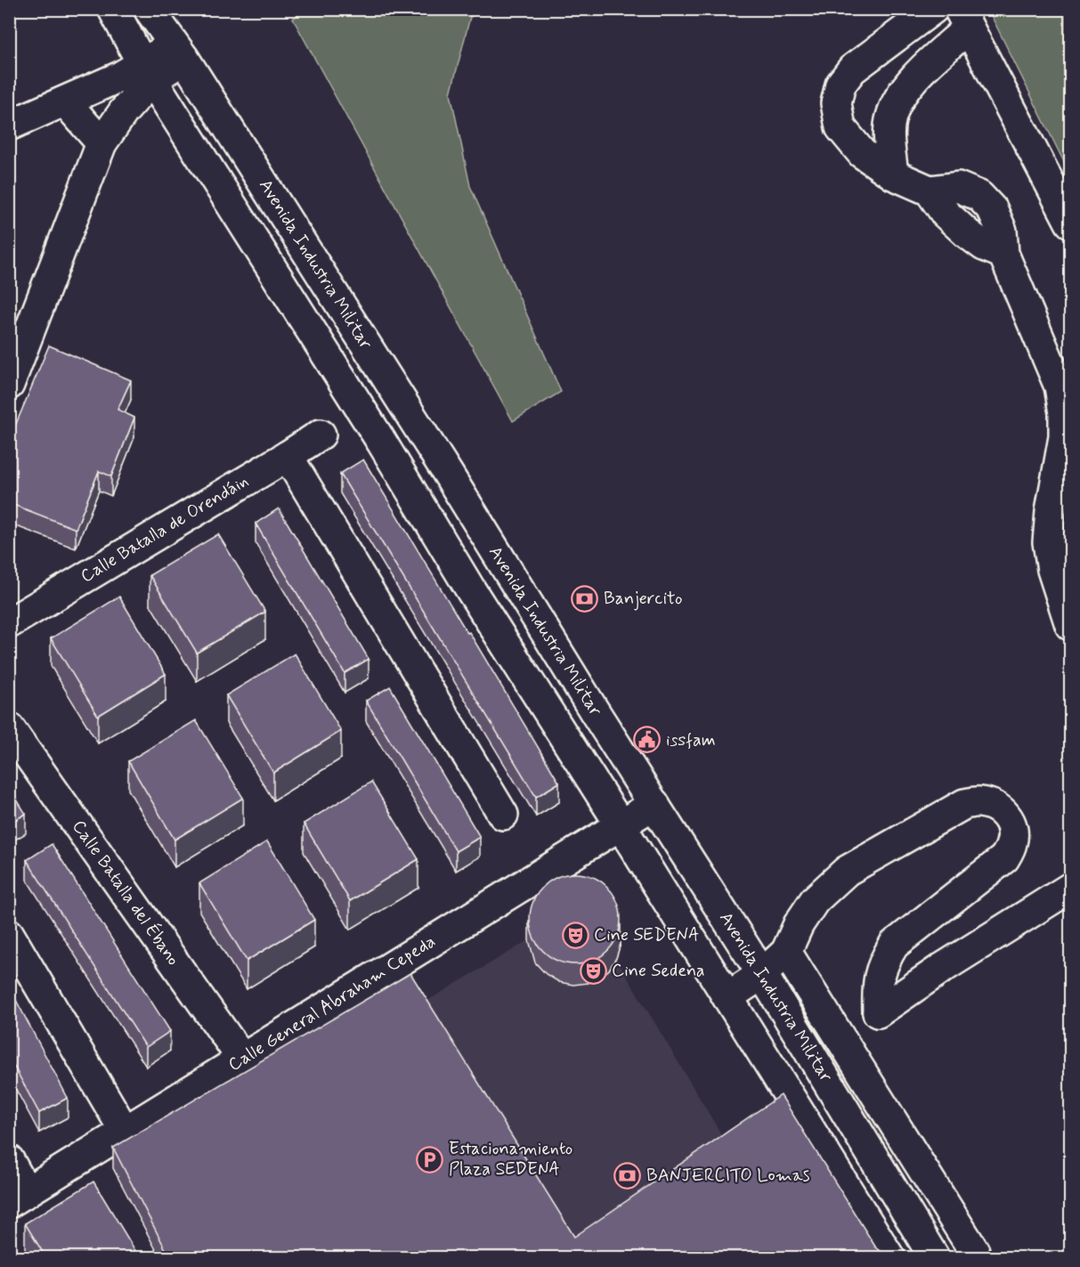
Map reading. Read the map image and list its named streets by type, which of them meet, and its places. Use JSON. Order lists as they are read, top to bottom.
{
  "streets": {
    "street": [
      "Avenida Industria Militar",
      "Calle Batalla de Orendáin",
      "Calle Batalla del Ébano",
      "Calle General Abraham Cepeda"
    ]
  },
  "crossings": [
    ["Avenida Industria Militar", "Calle General Abraham Cepeda"],
    ["Calle Batalla del Ébano", "Calle General Abraham Cepeda"]
  ],
  "places": {
    "bank": ["Banjercito", "BANJERCITO Lomas"],
    "public building": ["issfam"],
    "theatre": ["Cine SEDENA", "Cine Sedena"],
    "parking": ["Estacionamiento Plaza SEDENA"]
  }
}
